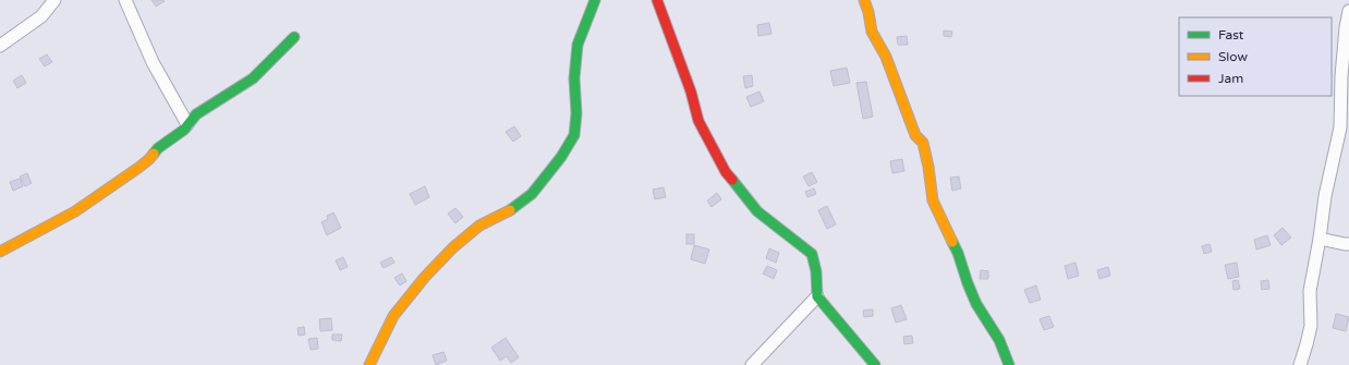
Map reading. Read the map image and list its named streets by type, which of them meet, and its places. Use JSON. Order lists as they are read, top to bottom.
{
  "legend": ["Fast", "Slow", "Jam"]
}
